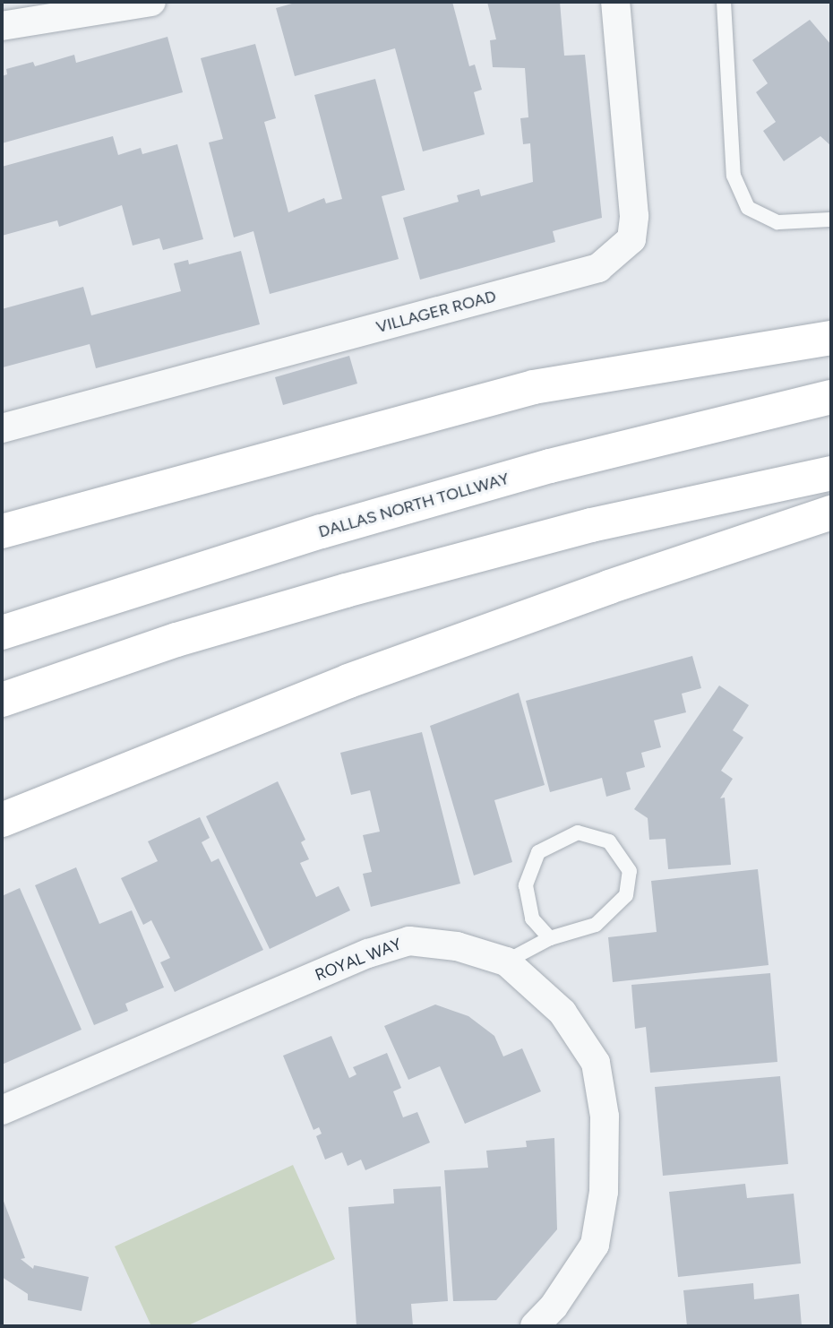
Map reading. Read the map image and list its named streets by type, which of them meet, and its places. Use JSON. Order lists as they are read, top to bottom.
{
  "streets": {
    "highway": ["DALLAS NORTH TOLLWAY"],
    "street": ["VILLAGER ROAD", "ROYAL WAY"]
  }
}
